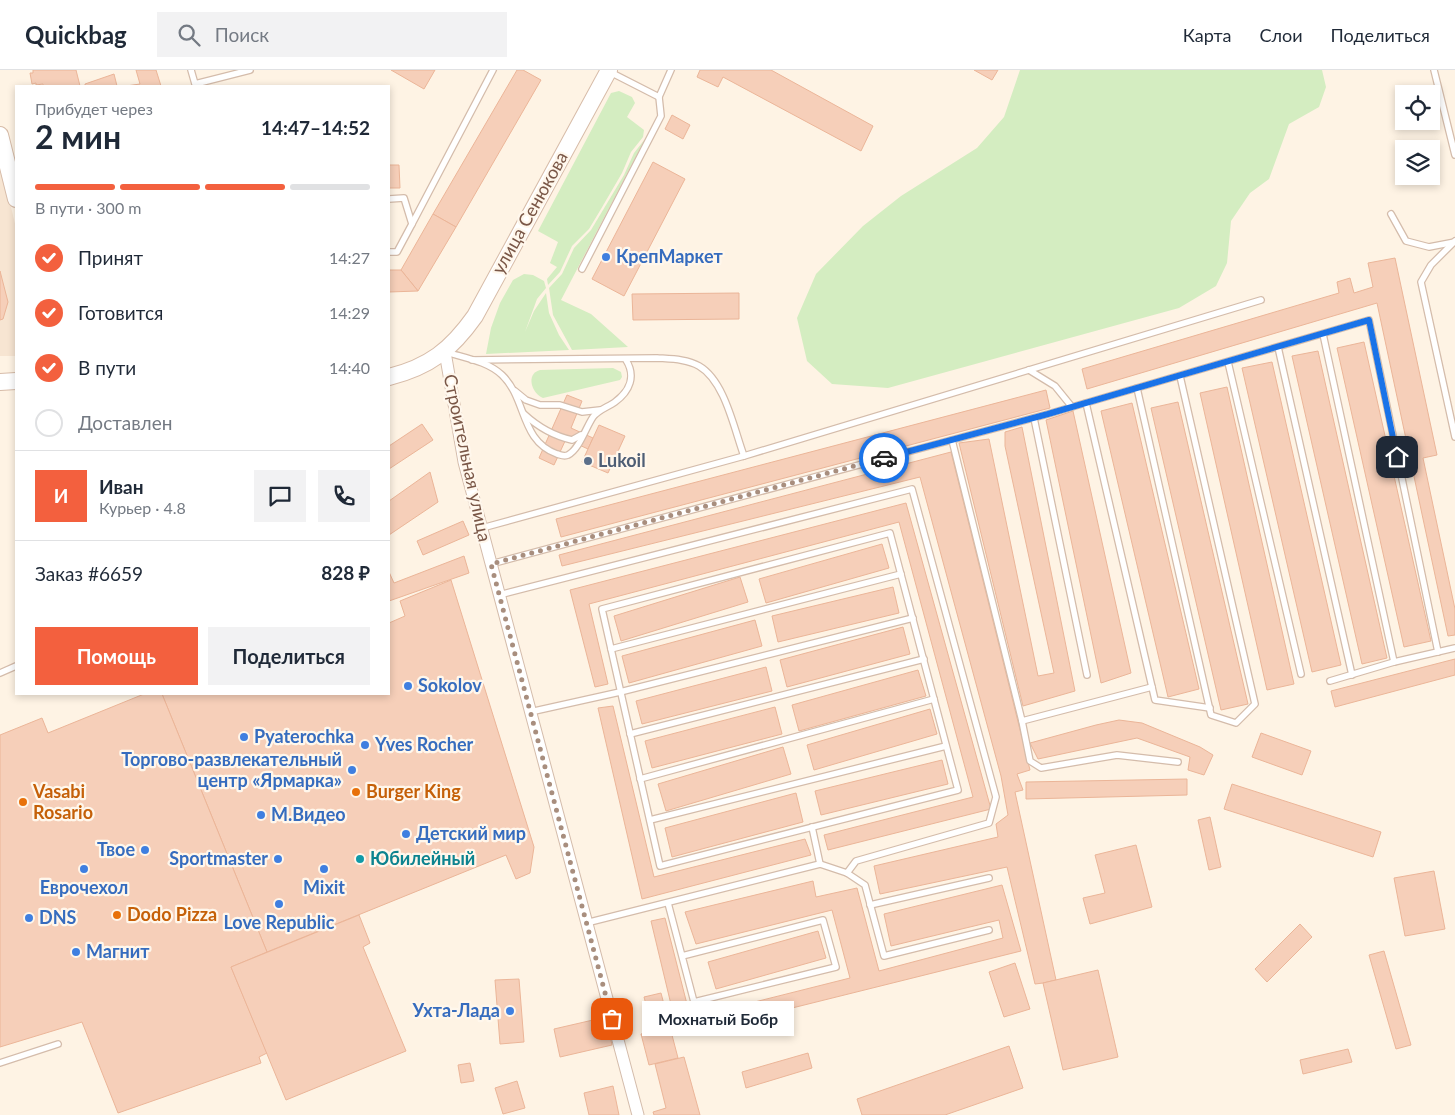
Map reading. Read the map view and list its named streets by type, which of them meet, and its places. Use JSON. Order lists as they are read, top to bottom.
{
  "streets": {
    "main road": ["улица Сенюкова"],
    "street": ["Строительная улица"]
  },
  "crossings": [
    ["улица Сенюкова", "Строительная улица"]
  ],
  "places": [
    "КрепМаркет",
    "Lukoil",
    "Sokolov",
    "Pyaterochka",
    "Yves Rocher",
    "Торгово-развлекательный центр «Ярмарка»",
    "Burger King",
    "Vasabi Rosario",
    "М.Видео",
    "Детский мир",
    "Твое",
    "Sportmaster",
    "Юбилейный",
    "Еврочехол",
    "Mixit",
    "Love Republic",
    "Dodo Pizza",
    "DNS",
    "Магнит",
    "Ухта-Лада",
    "Мохнатый Бобр"
  ],
  "page": {
    "header": "Quickbag",
    "search": "Поиск",
    "nav": ["Карта", "Слои", "Поделиться"],
    "heading": ["2 мин", "Прибудет через", "14:47–14:52"],
    "panel": [
      "Иван",
      "Курьер · 4.8",
      "Заказ #6659",
      "828 ₽"
    ],
    "bar": "В пути · 300 m",
    "list": [
      ["Принят", "14:27"],
      ["Готовится", "14:29"],
      ["В пути", "14:40"],
      "Доставлен"
    ],
    "round": "И",
    "buttons": ["Помощь", "Поделиться"],
    "bubble": "Мохнатый Бобр"
  }
}
